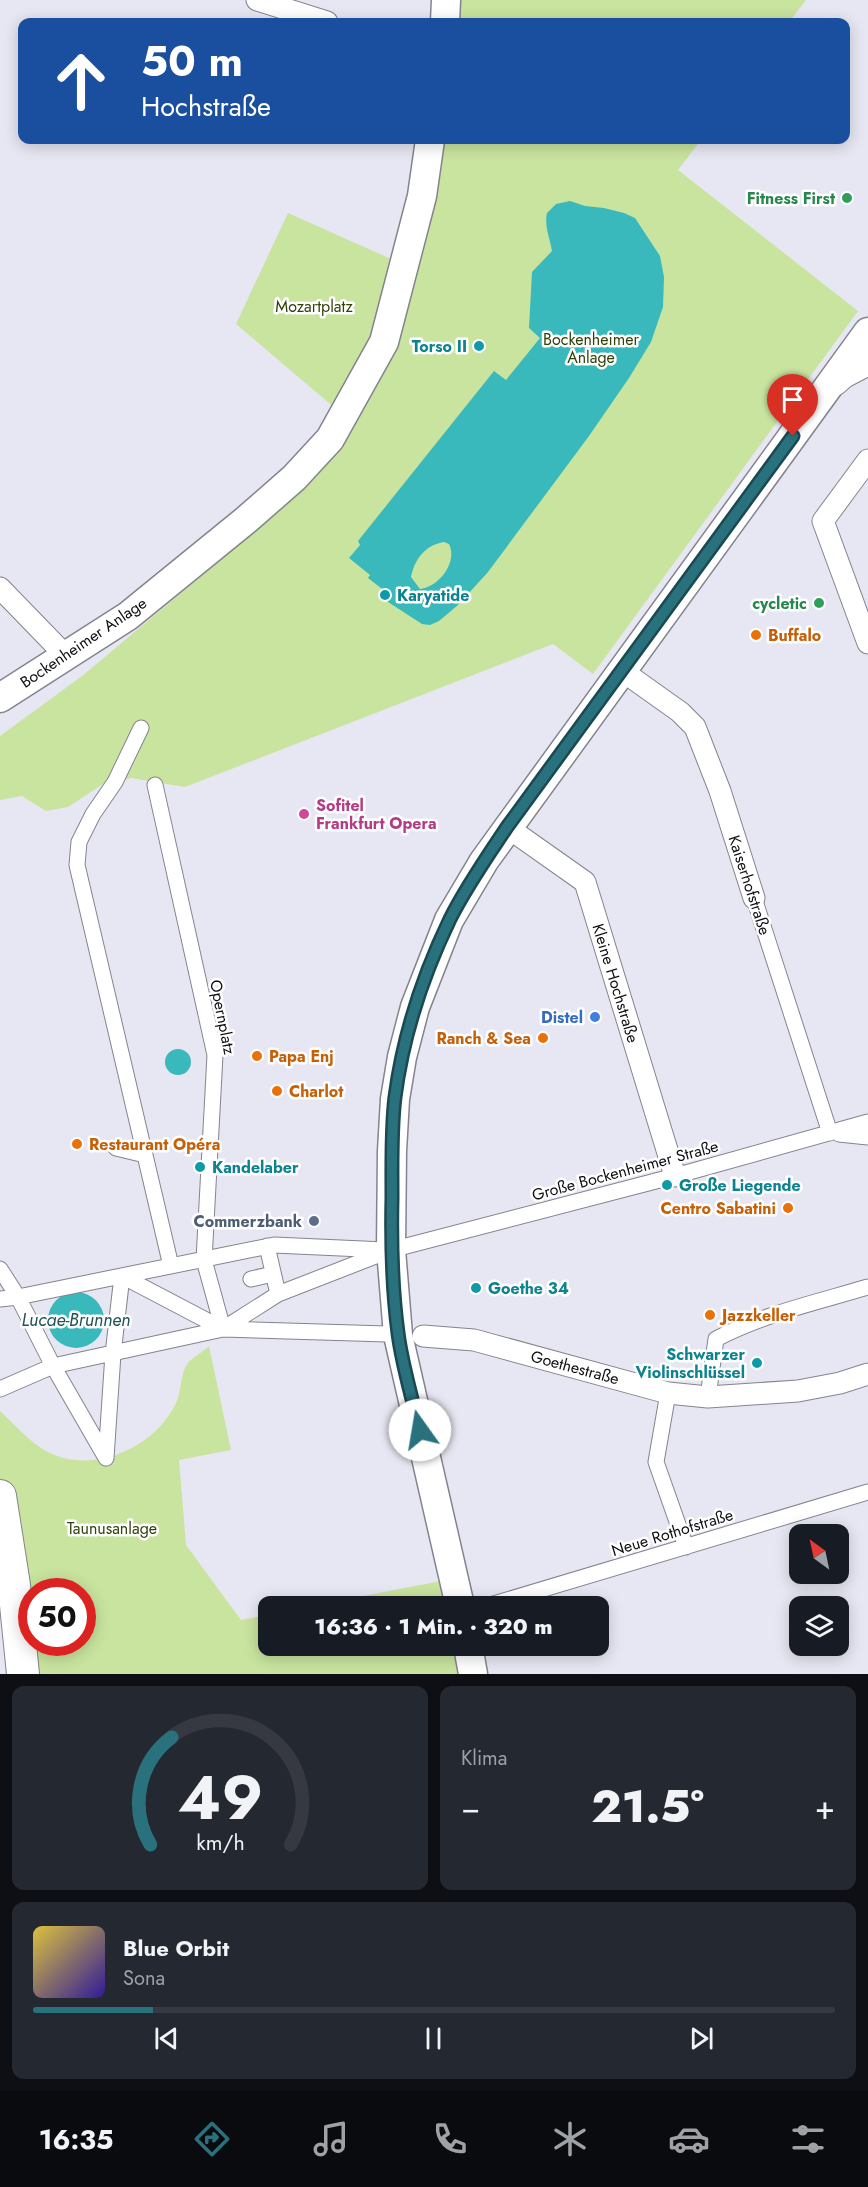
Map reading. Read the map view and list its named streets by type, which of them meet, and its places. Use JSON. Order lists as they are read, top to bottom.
{
  "streets": {
    "main road": ["Bockenheimer Anlage"],
    "street": [
      "Kaiserhofstraße",
      "Kleine Hochstraße",
      "Opernplatz",
      "Große Bockenheimer Straße",
      "Goethestraße",
      "Neue Rothofstraße"
    ]
  },
  "crossings": [
    ["Kaiserhofstraße", "Große Bockenheimer Straße"],
    ["Kleine Hochstraße", "Große Bockenheimer Straße"]
  ],
  "water": ["Lucae-Brunnen"],
  "parks": ["Mozartplatz", "Bockenheimer Anlage", "Taunusanlage"],
  "places": [
    "Fitness First",
    "Torso II",
    "Karyatide",
    "cycletic",
    "Buffalo",
    "Sofitel Frankfurt Opera",
    "Distel",
    "Ranch & Sea",
    "Papa Enj",
    "Charlot",
    "Restaurant Opéra",
    "Kandelaber",
    "Große Liegende",
    "Centro Sabatini",
    "Commerzbank",
    "Goethe 34",
    "Jazzkeller",
    "Schwarzer Violinschlüssel"
  ],
  "north": "top left",
  "page": {
    "turn": ["50 m", "Hochstraße"],
    "limit": "50",
    "trip": "16:36 · 1 Min. · 320 m",
    "tile": "Klima",
    "heat": ["−", "21.5°", "+"],
    "song": ["Blue Orbit", "Sona"],
    "tabs": "16:35",
    "gauge": ["49", "km/h"]
  }
}
